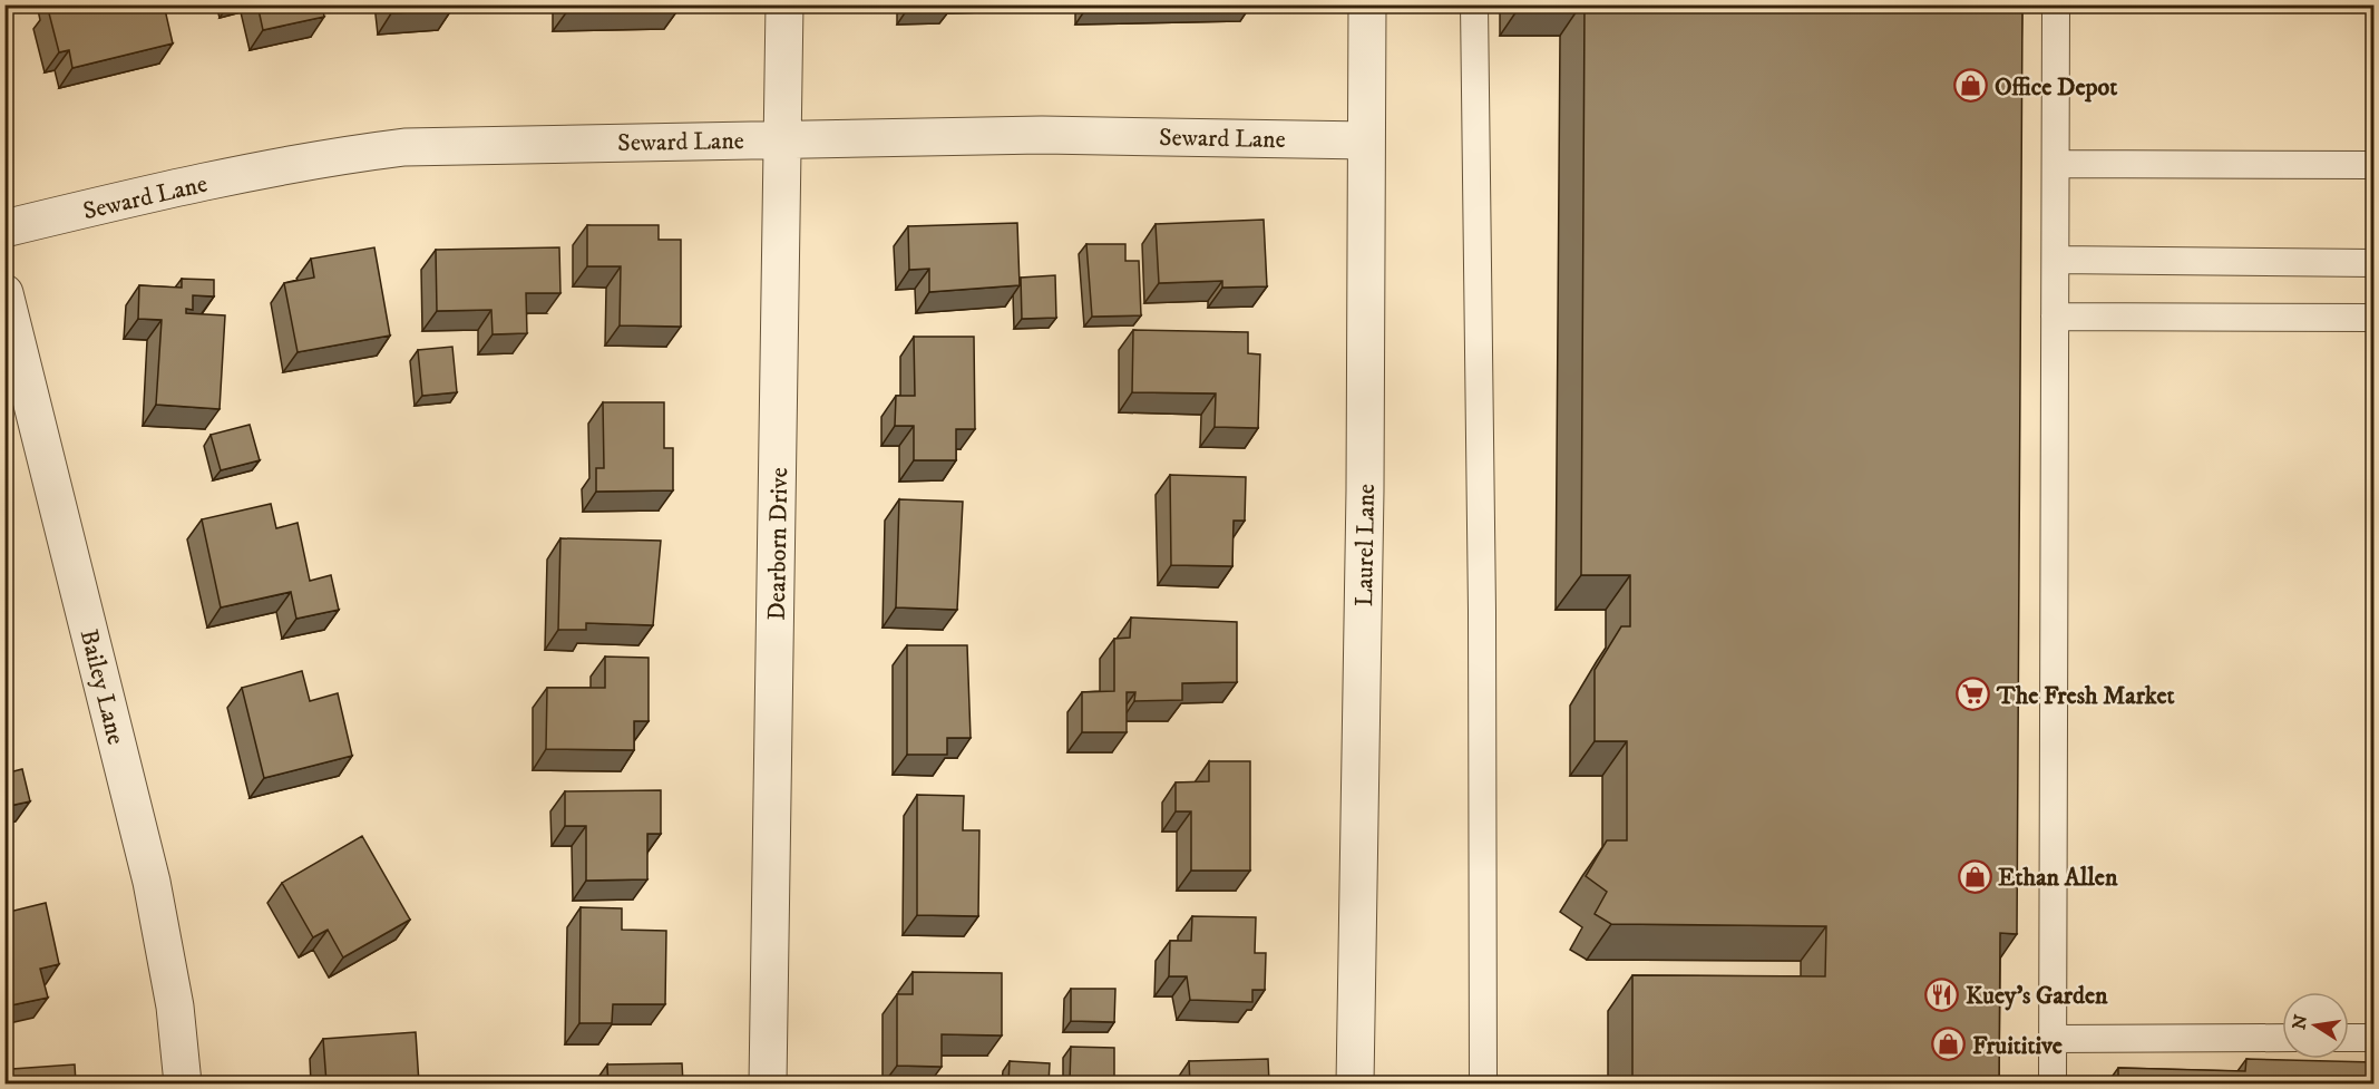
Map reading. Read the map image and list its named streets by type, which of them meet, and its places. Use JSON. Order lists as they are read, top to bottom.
{
  "streets": {
    "street": [
      "Seward Lane",
      "Dearborn Drive",
      "Laurel Lane",
      "Bailey Lane"
    ]
  },
  "crossings": [
    ["Seward Lane", "Dearborn Drive"],
    ["Seward Lane", "Laurel Lane"]
  ],
  "places": {
    "shop": ["Office Depot", "Ethan Allen", "Fruititive"],
    "supermarket": ["The Fresh Market"],
    "restaurant": ["Kuey's Garden"]
  },
  "north": "left"
}
